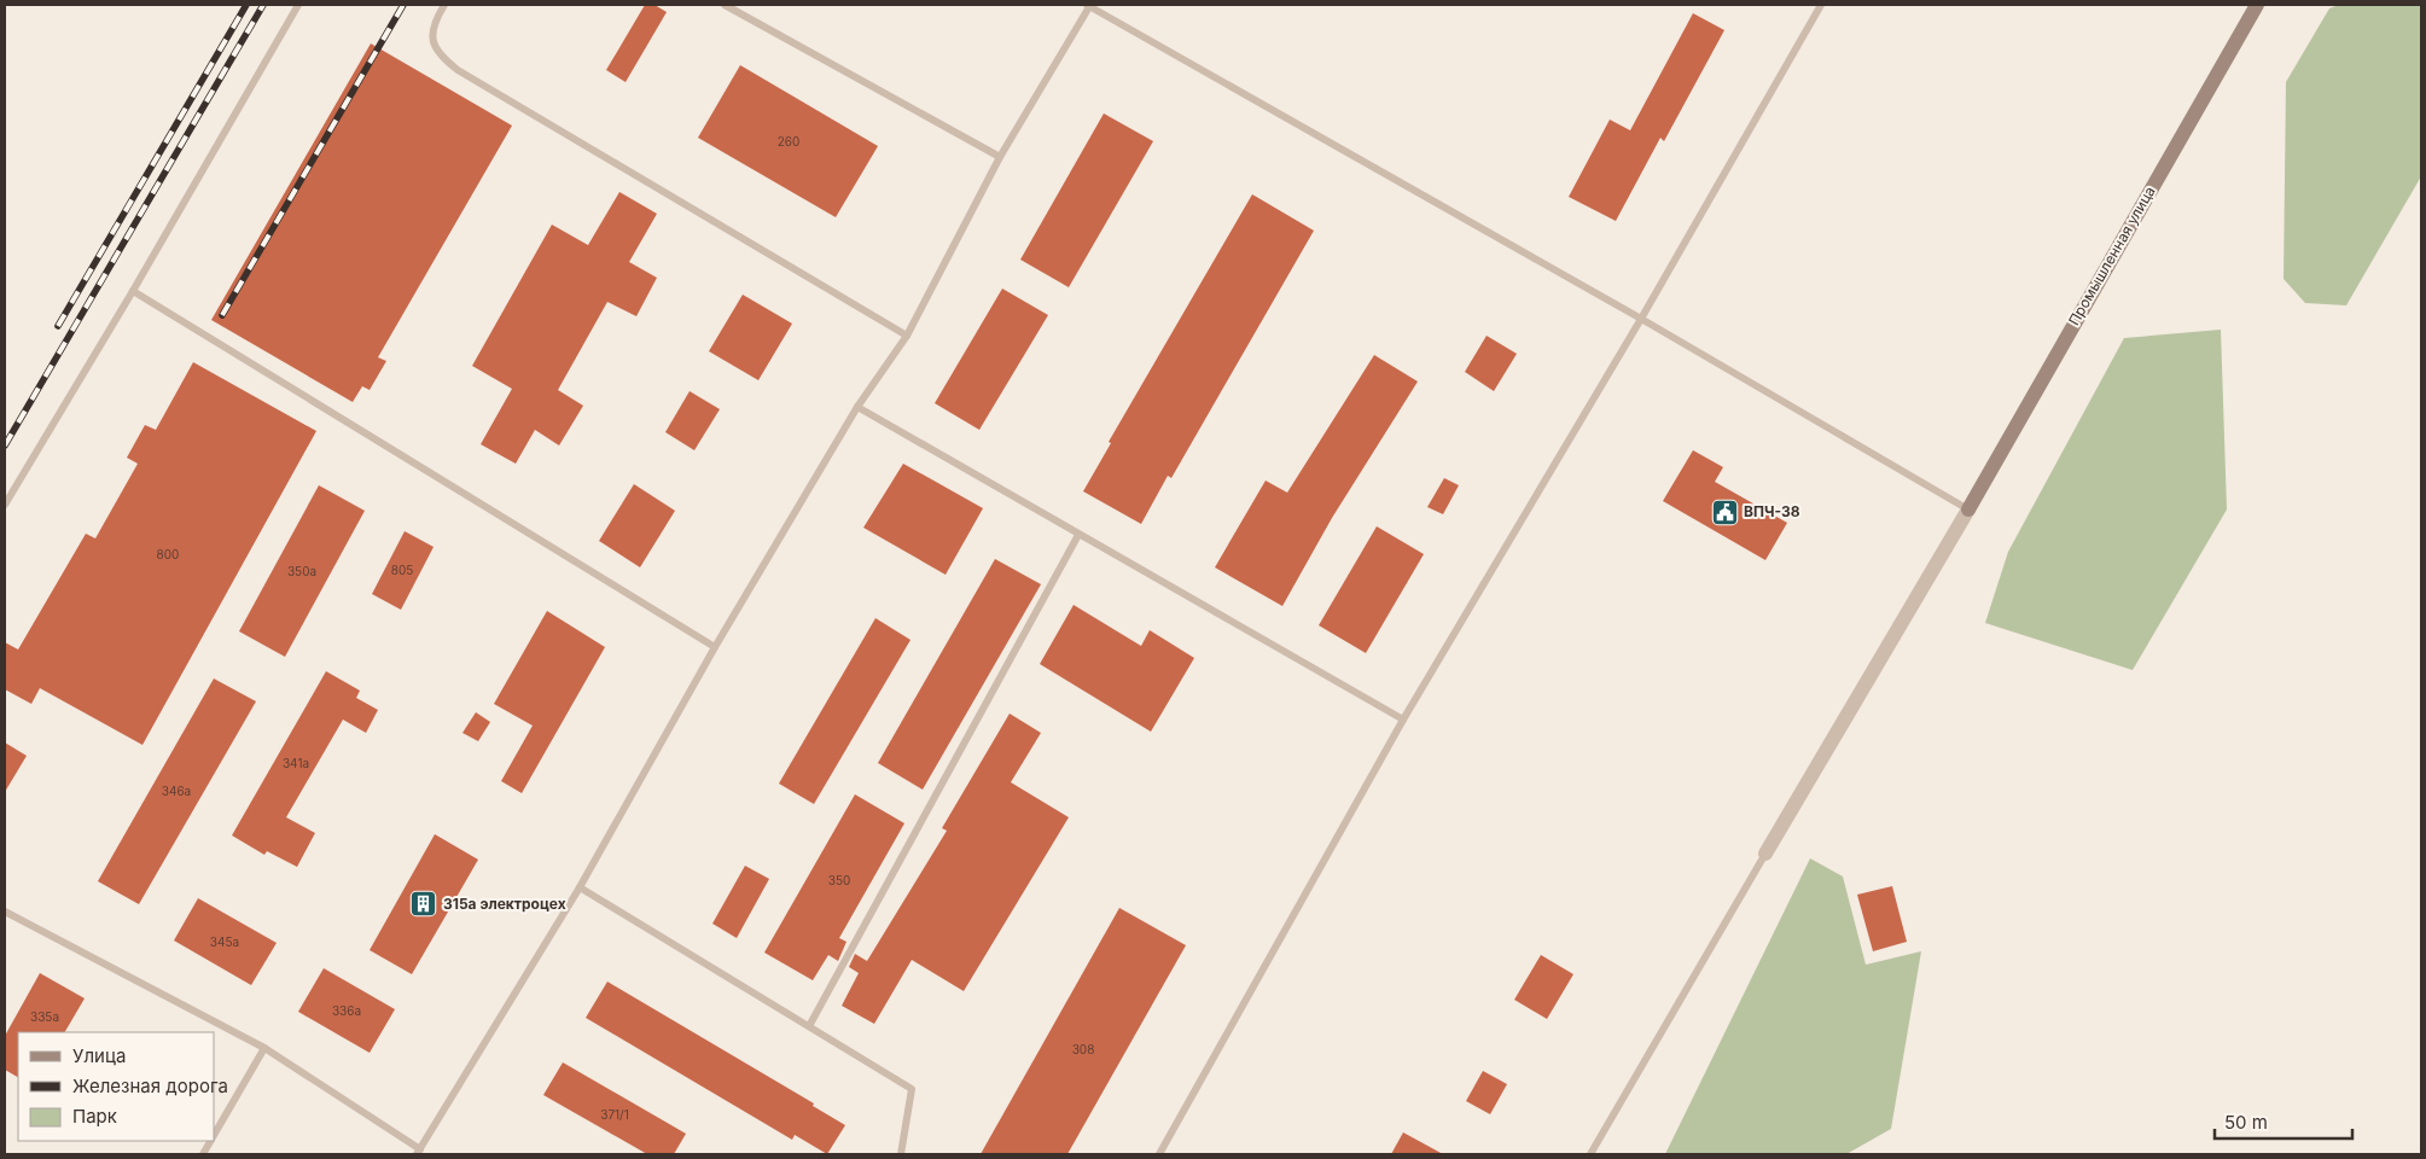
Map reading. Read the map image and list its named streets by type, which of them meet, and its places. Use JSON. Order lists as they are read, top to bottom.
{
  "streets": {
    "street": ["Промышленная улица"]
  },
  "places": {
    "public building": ["ВПЧ-38"],
    "building": ["315a электроцех"]
  },
  "house_numbers": [
    "260",
    "800",
    "805",
    "350a",
    "341a",
    "346a",
    "350",
    "345a",
    "336a",
    "335a",
    "308",
    "371/1"
  ],
  "legend": ["Улица", "Железная дорога", "Парк"],
  "scale_bar": "50 m"
}
